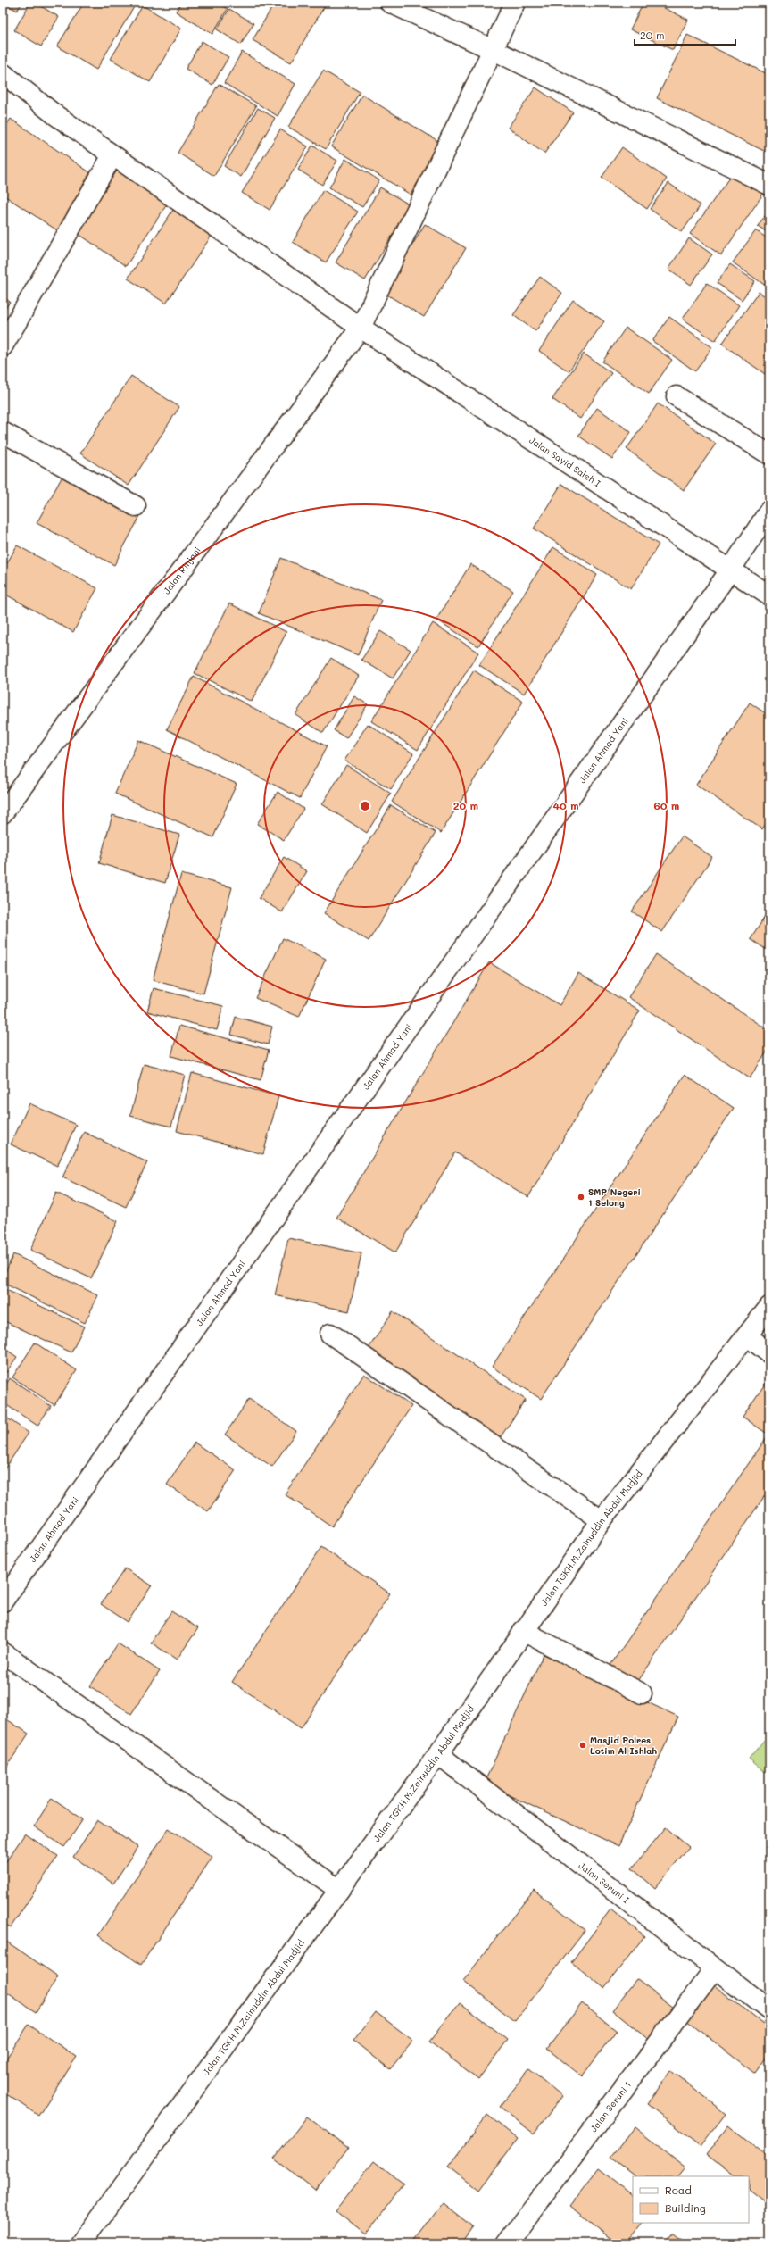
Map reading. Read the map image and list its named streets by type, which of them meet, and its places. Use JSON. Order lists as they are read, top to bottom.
{
  "streets": {
    "street": [
      "Jalan Sayid Saleh I",
      "Jalan Rinjani",
      "Jalan Ahmad Yani",
      "Jalan TGKH.M.Zainuddin Abdul Madjid",
      "Jalan Seruni I",
      "Jalan Seruni 1"
    ]
  },
  "crossings": [
    ["Jalan Sayid Saleh I", "Jalan Rinjani"],
    ["Jalan Sayid Saleh I", "Jalan Ahmad Yani"],
    ["Jalan TGKH.M.Zainuddin Abdul Madjid", "Jalan Seruni I"],
    ["Jalan Seruni I", "Jalan Seruni 1"]
  ],
  "places": ["SMP Negeri 1 Selong", "Masjid Polres Lotim Al Ishlah"],
  "legend": ["Road", "Building"],
  "scale_bar": "20 m",
  "rings": ["20 m", "40 m", "60 m"]
}
